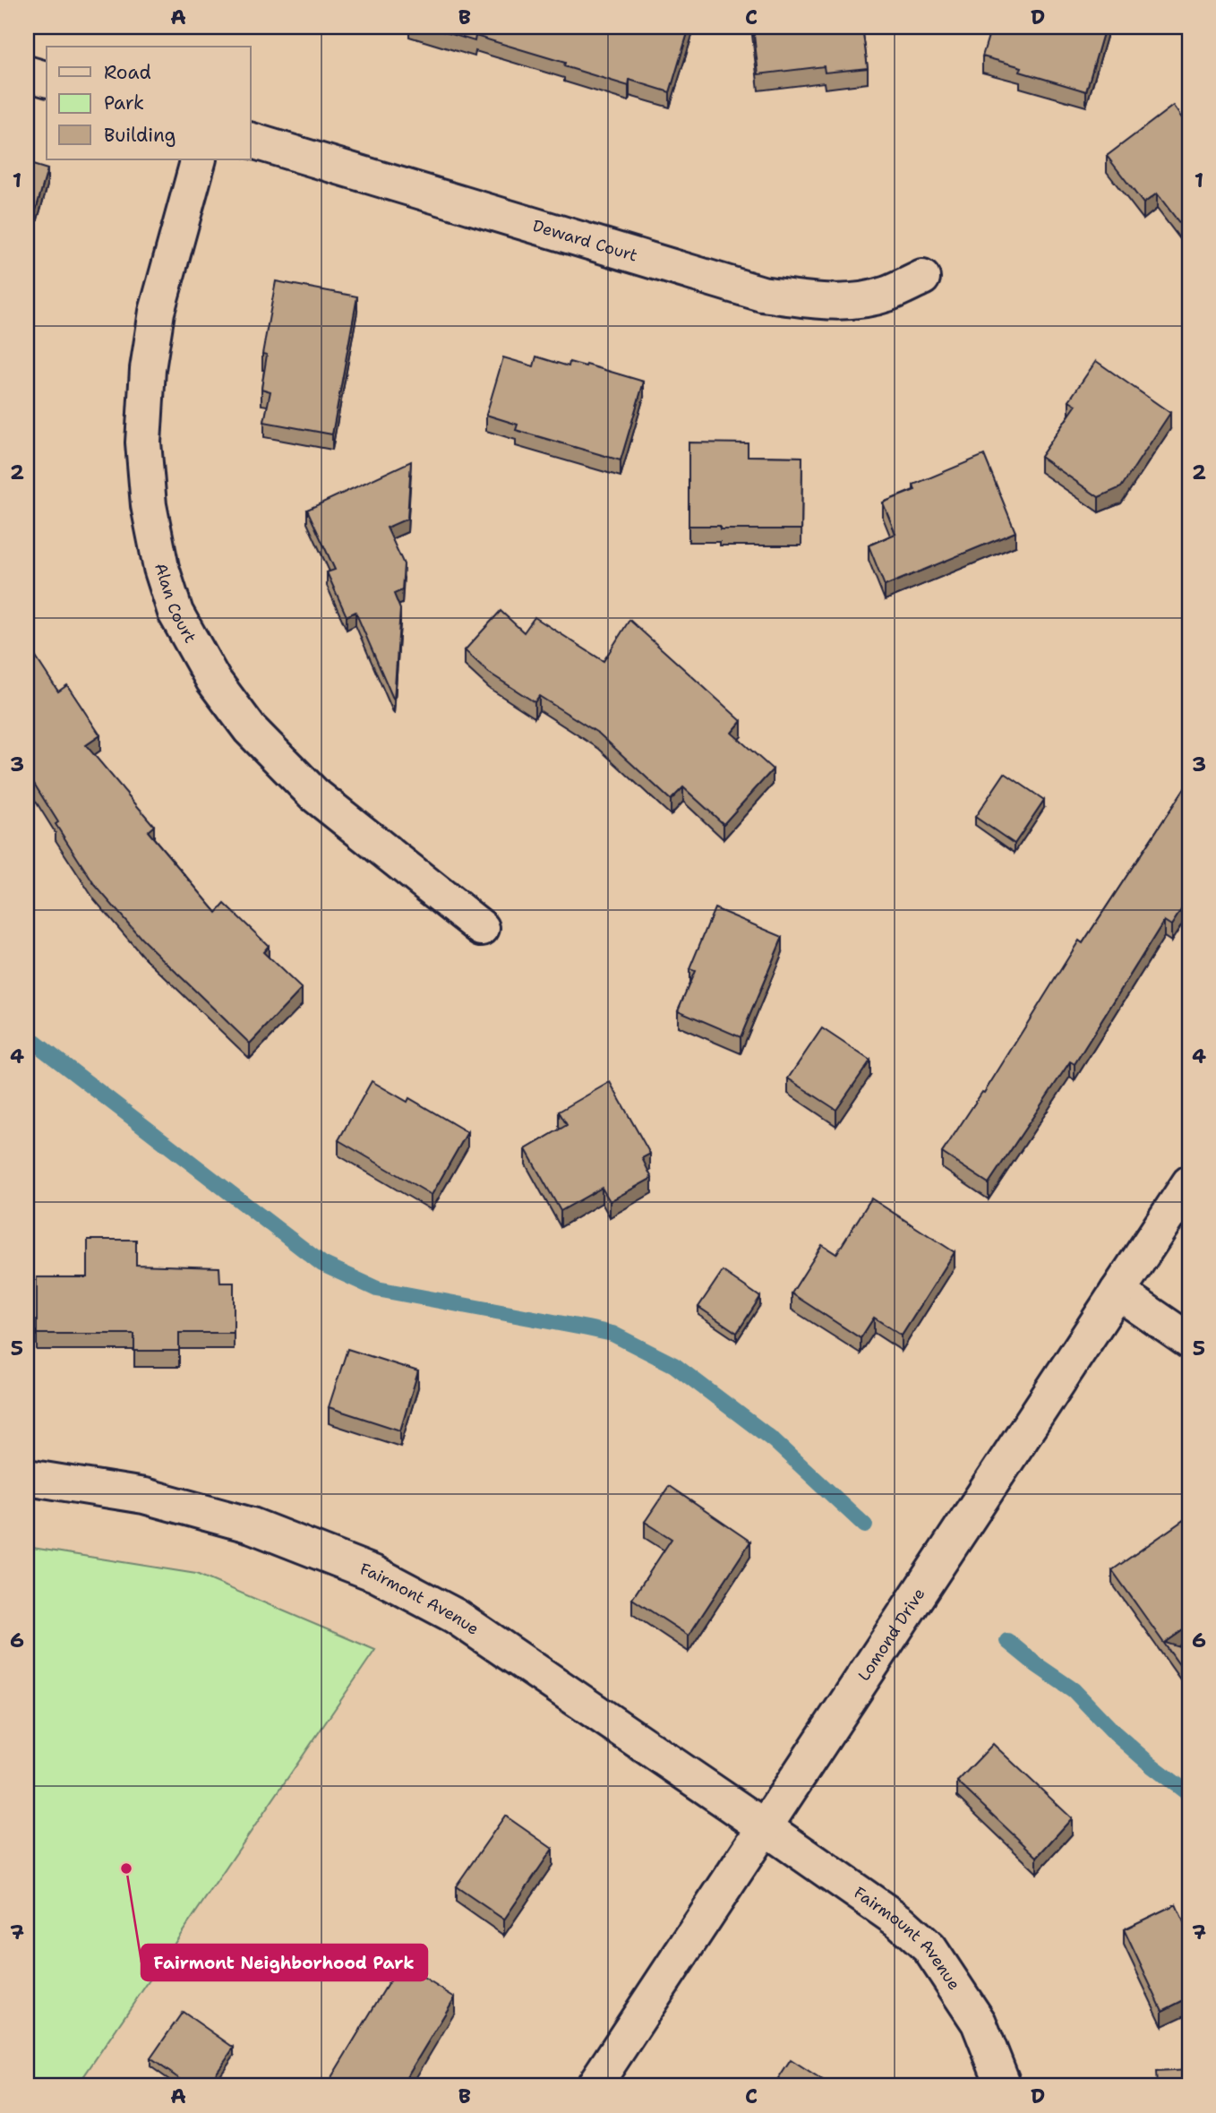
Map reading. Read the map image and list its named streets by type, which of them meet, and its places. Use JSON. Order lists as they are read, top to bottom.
{
  "streets": {
    "street": [
      "Deward Court",
      "Alan Court",
      "Fairmont Avenue",
      "Lomond Drive",
      "Fairmount Avenue"
    ]
  },
  "crossings": [
    ["Fairmont Avenue", "Lomond Drive"],
    ["Fairmont Avenue", "Fairmount Avenue"],
    ["Lomond Drive", "Fairmount Avenue"]
  ],
  "places": ["Fairmont Neighborhood Park"],
  "legend": ["Road", "Park", "Building"],
  "grid": {
    "columns": [
      "A",
      "B",
      "C",
      "D"
    ],
    "rows": [
      "1",
      "2",
      "3",
      "4",
      "5",
      "6",
      "7"
    ]
  }
}
